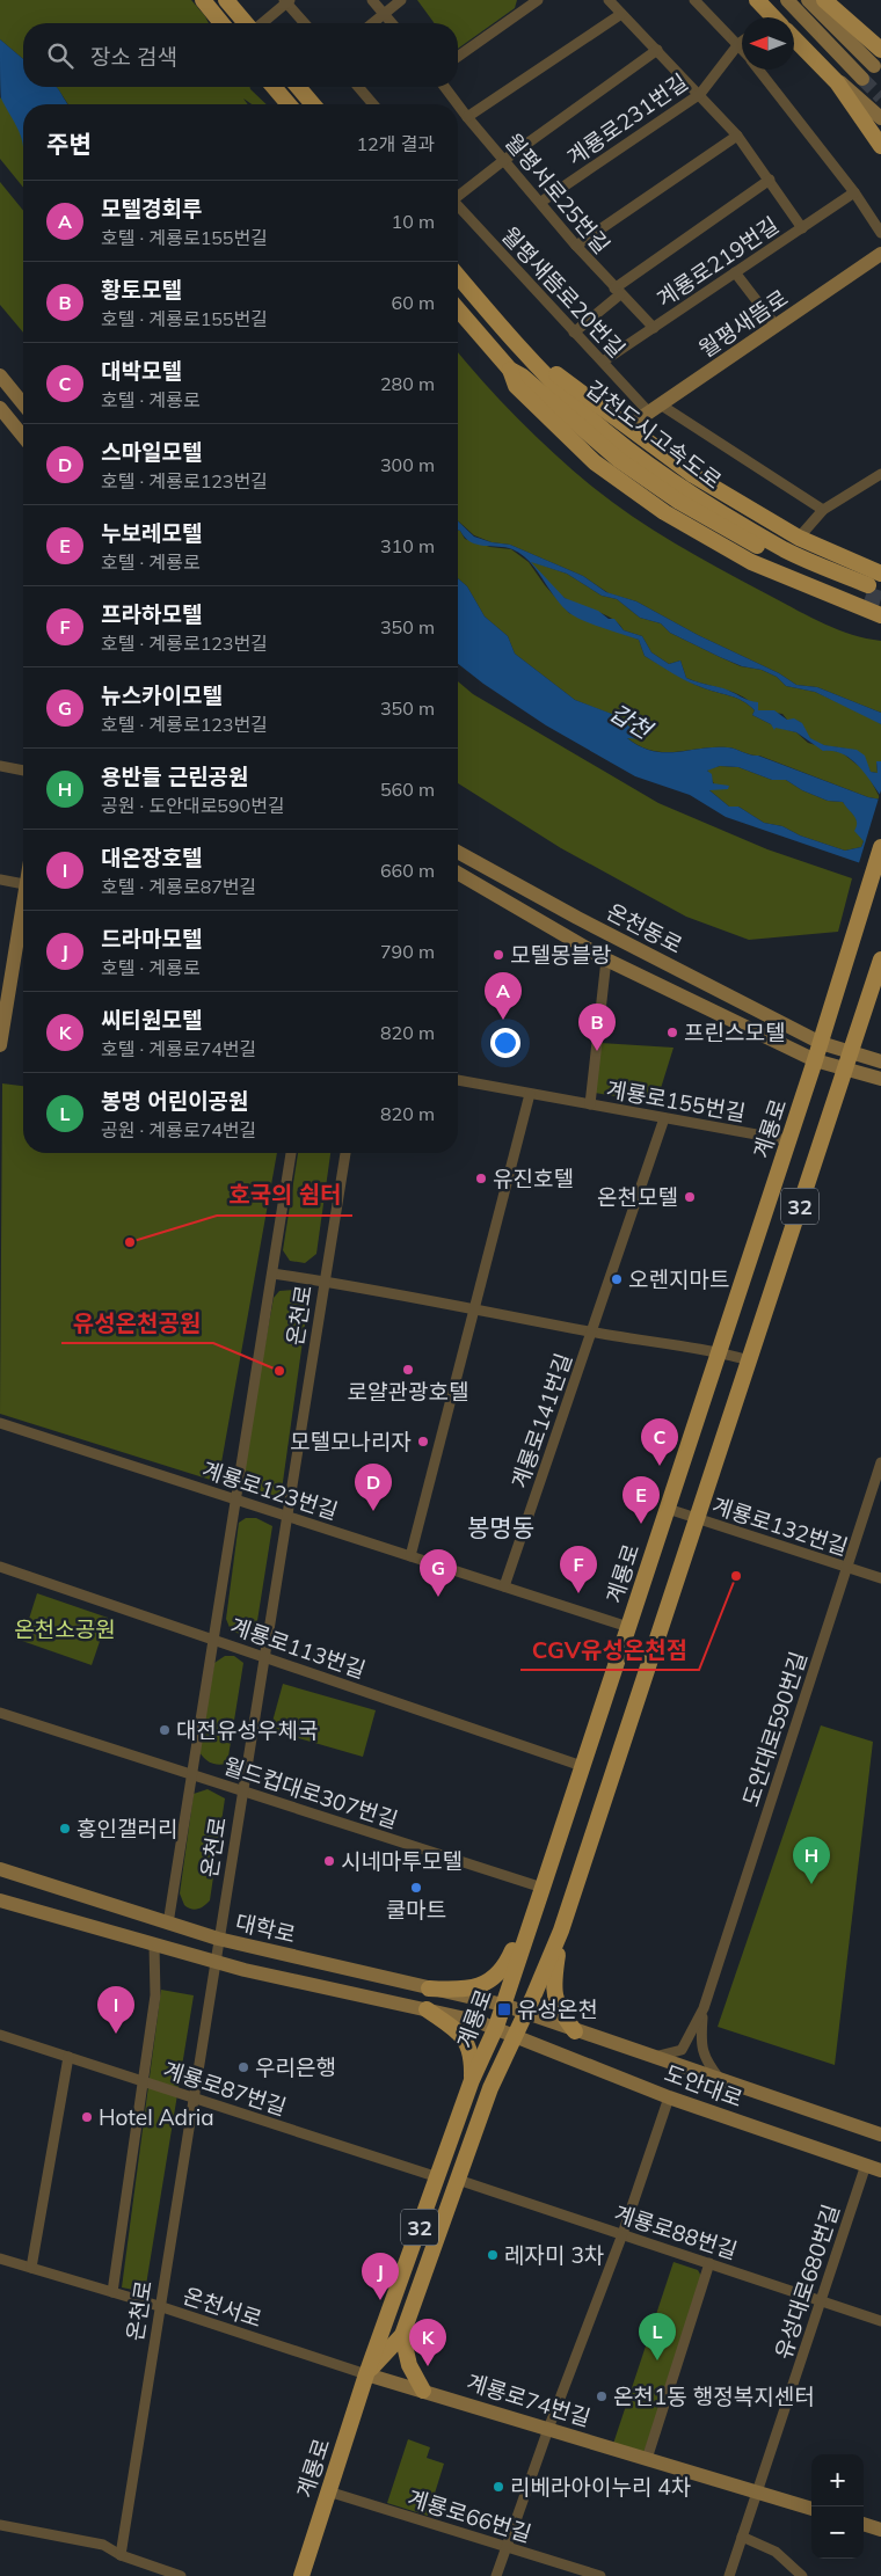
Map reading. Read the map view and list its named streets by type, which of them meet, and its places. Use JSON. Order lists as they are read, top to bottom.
{
  "streets": {
    "main road": ["갑천도시고속도로", "계룡로", "32"],
    "street": [
      "계룡로231번길",
      "월평서로25번길",
      "계룡로219번길",
      "월평새뜸로20번길",
      "월평새뜸로",
      "온천동로",
      "계룡로155번길",
      "온천로",
      "계룡로141번길",
      "계룡로123번길",
      "계룡로132번길",
      "계룡로113번길",
      "도안대로590번길",
      "월드컵대로307번길",
      "대학로",
      "도안대로",
      "계룡로87번길",
      "계룡로88번길",
      "유성대로680번길",
      "온천서로",
      "계룡로74번길",
      "계룡로66번길"
    ]
  },
  "crossings": [
    ["계룡로231번길", "월평서로25번길"],
    ["월평서로25번길", "계룡로219번길"],
    ["계룡로219번길", "월평새뜸로20번길"],
    ["월평새뜸로20번길", "월평새뜸로"],
    ["온천동로", "계룡로155번길"],
    ["온천동로", "계룡로"],
    ["계룡로155번길", "계룡로"],
    ["계룡로155번길", "계룡로141번길"],
    ["계룡로", "계룡로141번길"],
    ["계룡로", "계룡로123번길"],
    ["계룡로", "계룡로132번길"],
    ["계룡로", "계룡로113번길"],
    ["계룡로", "월드컵대로307번길"],
    ["계룡로", "대학로"],
    ["계룡로", "도안대로"],
    ["계룡로", "계룡로87번길"],
    ["계룡로", "계룡로88번길"],
    ["계룡로", "온천서로"],
    ["계룡로", "계룡로74번길"],
    ["계룡로", "계룡로66번길"],
    ["온천로", "계룡로141번길"],
    ["온천로", "계룡로123번길"],
    ["온천로", "계룡로113번길"],
    ["온천로", "월드컵대로307번길"],
    ["온천로", "대학로"],
    ["온천로", "계룡로87번길"],
    ["온천로", "온천서로"],
    ["계룡로141번길", "계룡로123번길"],
    ["계룡로132번길", "도안대로590번길"],
    ["대학로", "도안대로"],
    ["도안대로", "유성대로680번길"],
    ["계룡로88번길", "유성대로680번길"],
    ["유성대로680번길", "계룡로74번길"],
    ["온천서로", "계룡로74번길"]
  ],
  "districts": ["봉명동"],
  "water": ["갑천"],
  "parks": ["온천소공원"],
  "places": {
    "other": [
      "모텔몽블랑",
      "프린스모텔",
      "유진호텔",
      "온천모텔",
      "호국의 쉼터",
      "오렌지마트",
      "로얄관광호텔",
      "유성온천공원",
      "모텔모나리자",
      "CGV유성온천점",
      "대전유성우체국",
      "홍인갤러리",
      "시네마투모텔",
      "쿨마트",
      "우리은행",
      "Hotel Adria",
      "레자미 3차",
      "온천1동 행정복지센터",
      "리베라아이누리 4차"
    ],
    "transit": ["유성온천"]
  },
  "north": "left",
  "page": {
    "search": "장소 검색",
    "heading": ["주변", "12개 결과"],
    "list": [
      {
        "mark": "A",
        "name": "모텔경회루",
        "note": "호텔 · 계룡로155번길",
        "value": "10 m"
      },
      {
        "mark": "B",
        "name": "황토모텔",
        "note": "호텔 · 계룡로155번길",
        "value": "60 m"
      },
      {
        "mark": "C",
        "name": "대박모텔",
        "note": "호텔 · 계룡로",
        "value": "280 m"
      },
      {
        "mark": "D",
        "name": "스마일모텔",
        "note": "호텔 · 계룡로123번길",
        "value": "300 m"
      },
      {
        "mark": "E",
        "name": "누보레모텔",
        "note": "호텔 · 계룡로",
        "value": "310 m"
      },
      {
        "mark": "F",
        "name": "프라하모텔",
        "note": "호텔 · 계룡로123번길",
        "value": "350 m"
      },
      {
        "mark": "G",
        "name": "뉴스카이모텔",
        "note": "호텔 · 계룡로123번길",
        "value": "350 m"
      },
      {
        "mark": "H",
        "name": "용반들 근린공원",
        "note": "공원 · 도안대로590번길",
        "value": "560 m"
      },
      {
        "mark": "I",
        "name": "대온장호텔",
        "note": "호텔 · 계룡로87번길",
        "value": "660 m"
      },
      {
        "mark": "J",
        "name": "드라마모텔",
        "note": "호텔 · 계룡로",
        "value": "790 m"
      },
      {
        "mark": "K",
        "name": "씨티원모텔",
        "note": "호텔 · 계룡로74번길",
        "value": "820 m"
      },
      {
        "mark": "L",
        "name": "봉명 어린이공원",
        "note": "공원 · 계룡로74번길",
        "value": "820 m"
      }
    ],
    "pins": [
      "A",
      "B",
      "C",
      "D",
      "E",
      "F",
      "G",
      "H",
      "I",
      "J",
      "L",
      "K"
    ],
    "map_buttons": ["+", "−"]
  }
}
